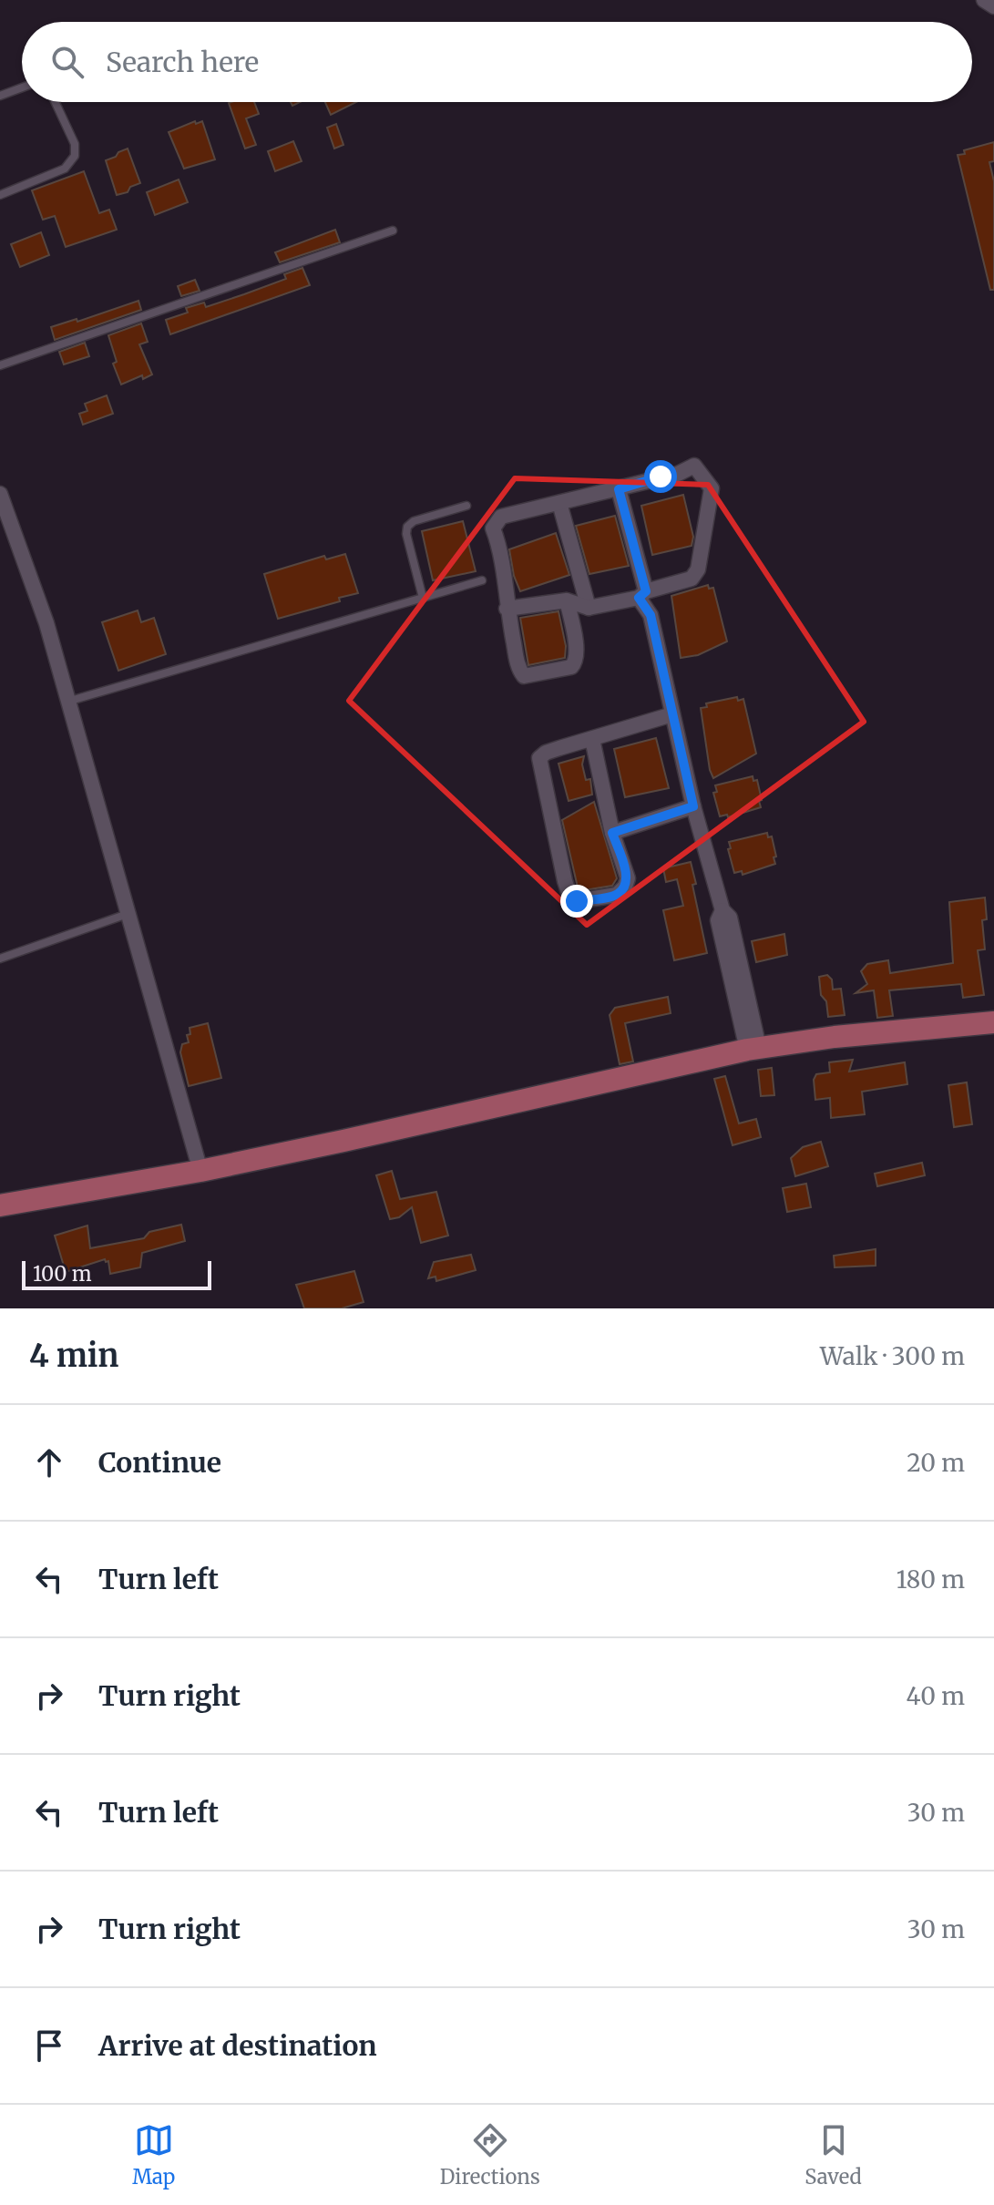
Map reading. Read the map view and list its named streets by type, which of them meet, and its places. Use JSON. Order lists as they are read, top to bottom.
{
  "scale_bar": "100 m",
  "page": {
    "search": "Search here",
    "scale": "100 m",
    "heading": ["4 min", "Walk · 300 m"],
    "list": [
      ["Continue", "20 m"],
      ["Turn left", "180 m"],
      ["Turn right", "40 m"],
      ["Turn left", "30 m"],
      ["Turn right", "30 m"],
      "Arrive at destination"
    ],
    "nav": ["Map", "Directions", "Saved"]
  }
}
